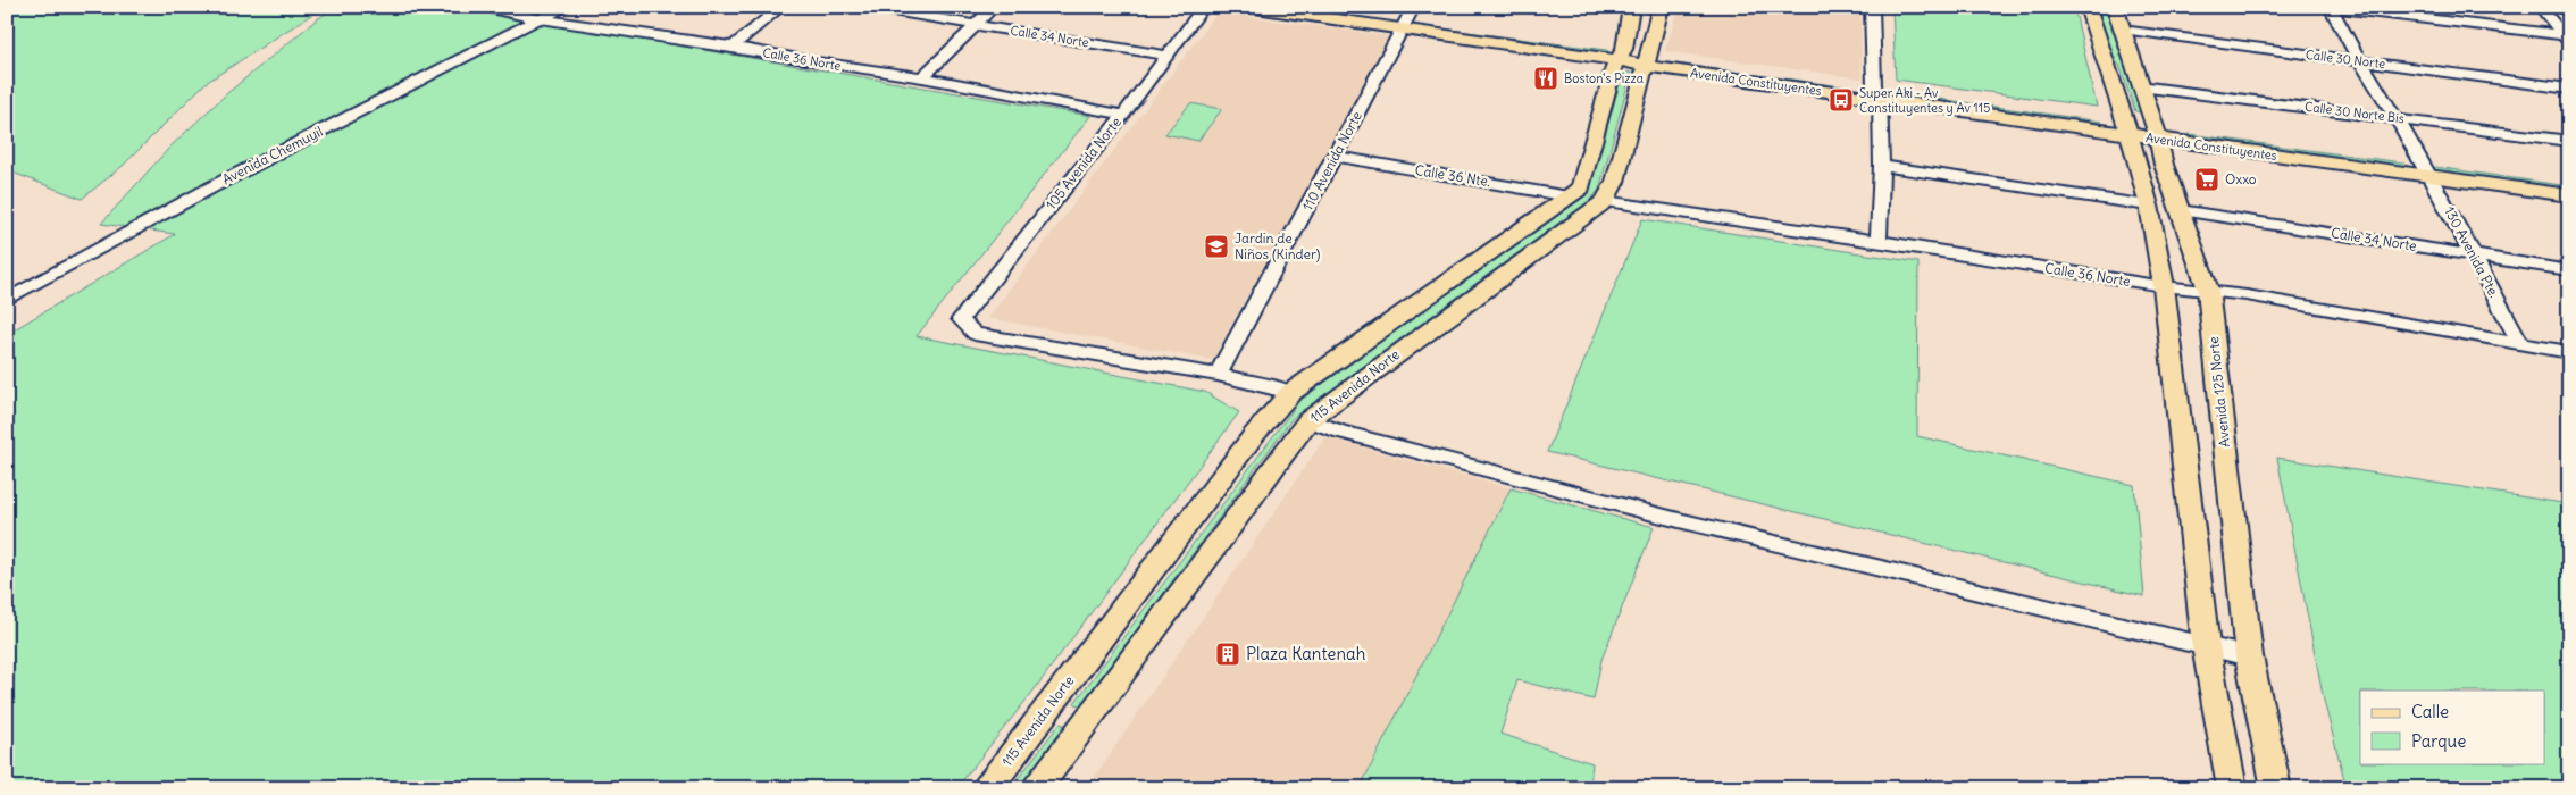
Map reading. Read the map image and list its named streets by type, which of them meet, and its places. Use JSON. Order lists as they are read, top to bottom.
{
  "streets": {
    "main road": ["Avenida Constituyentes", "115 Avenida Norte", "Avenida 125 Norte"],
    "street": [
      "Calle 34 Norte",
      "Calle 36 Norte",
      "Calle 30 Norte",
      "Calle 30 Norte Bis",
      "Avenida Chemuyil",
      "110 Avenida Norte",
      "105 Avenida Norte",
      "Calle 36 Nte.",
      "130 Avenida Pte."
    ]
  },
  "crossings": [
    ["Calle 34 Norte", "105 Avenida Norte"],
    ["Calle 34 Norte", "130 Avenida Pte."],
    ["Calle 34 Norte", "Avenida 125 Norte"],
    ["Calle 36 Norte", "Avenida Chemuyil"],
    ["Calle 36 Norte", "105 Avenida Norte"],
    ["Calle 36 Norte", "130 Avenida Pte."],
    ["Calle 36 Norte", "115 Avenida Norte"],
    ["Calle 36 Norte", "Avenida 125 Norte"],
    ["Calle 30 Norte", "130 Avenida Pte."],
    ["Calle 30 Norte", "Avenida 125 Norte"],
    ["Avenida Constituyentes", "110 Avenida Norte"],
    ["Avenida Constituyentes", "130 Avenida Pte."],
    ["Avenida Constituyentes", "115 Avenida Norte"],
    ["Avenida Constituyentes", "Avenida 125 Norte"],
    ["Calle 30 Norte Bis", "130 Avenida Pte."],
    ["Calle 30 Norte Bis", "Avenida 125 Norte"],
    ["110 Avenida Norte", "105 Avenida Norte"],
    ["110 Avenida Norte", "Calle 36 Nte."],
    ["Calle 36 Nte.", "115 Avenida Norte"]
  ],
  "places": {
    "restaurant": ["Boston's Pizza"],
    "bus stop": ["Super Aki - Av Constituyentes y Av 115"],
    "supermarket": ["Oxxo"],
    "school or university": ["Jardin de Niños (Kinder)"],
    "building": ["Plaza Kantenah"]
  },
  "legend": ["Calle", "Parque"]
}
